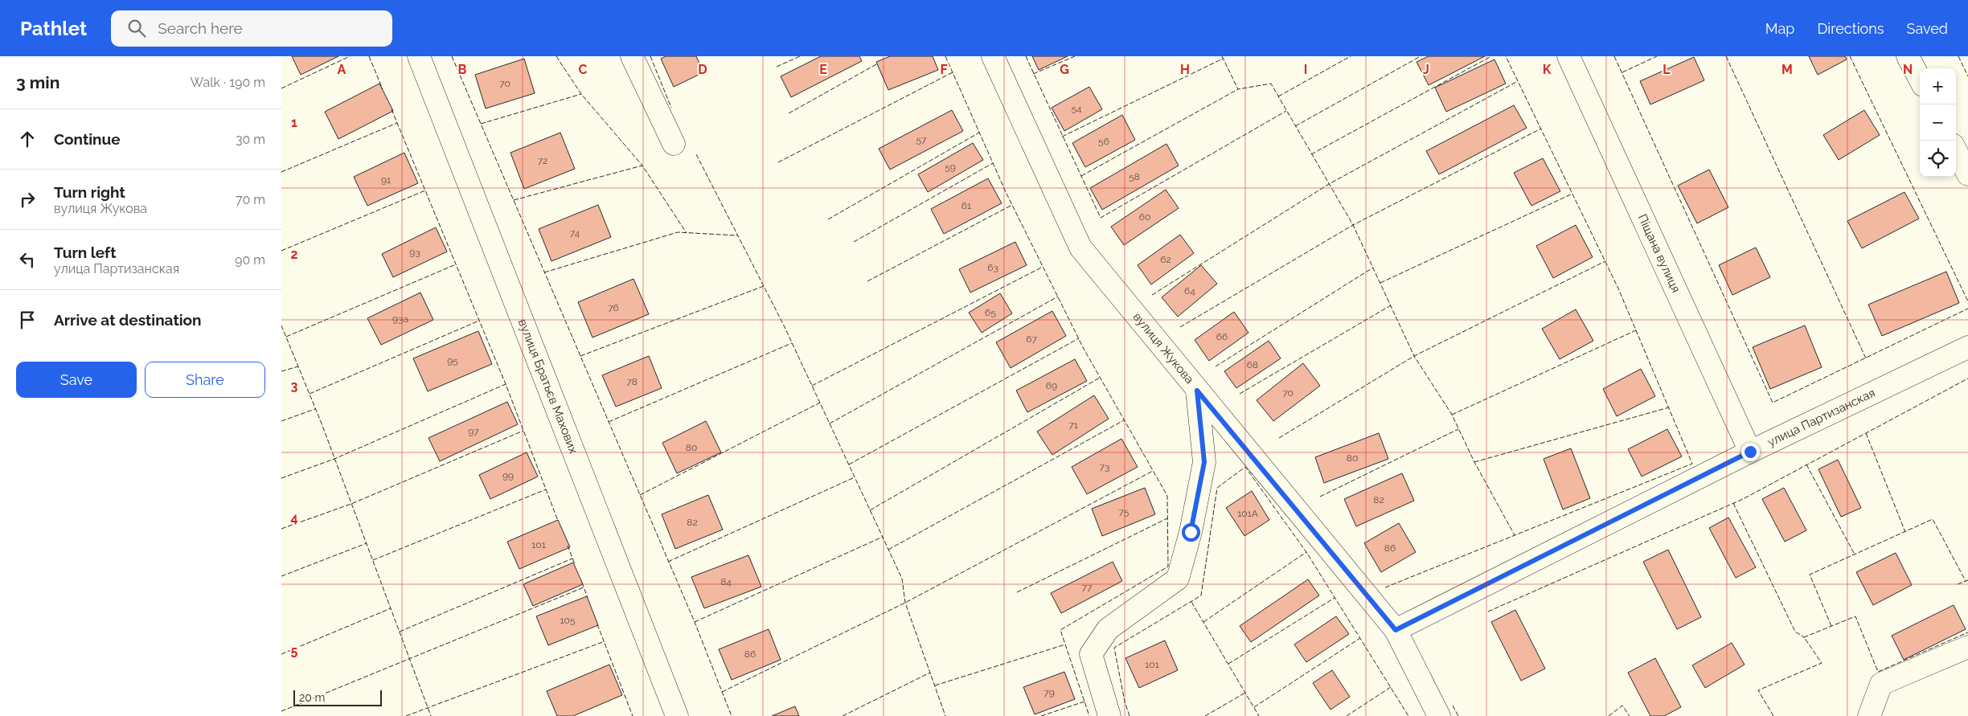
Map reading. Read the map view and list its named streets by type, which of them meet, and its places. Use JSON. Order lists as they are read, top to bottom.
{
  "streets": {
    "street": [
      "Піщана вулиця",
      "вулиця Жукова",
      "вулиця Братьєв Махових",
      "улица Партизанская"
    ]
  },
  "crossings": [
    ["Піщана вулиця", "улица Партизанская"],
    ["вулиця Жукова", "улица Партизанская"]
  ],
  "house_numbers": [
    "70",
    "54",
    "57",
    "56",
    "72",
    "59",
    "58",
    "91",
    "61",
    "60",
    "74",
    "93",
    "62",
    "63",
    "64",
    "76",
    "65",
    "93а",
    "66",
    "67",
    "95",
    "68",
    "78",
    "69",
    "70",
    "71",
    "97",
    "80",
    "80",
    "73",
    "99",
    "82",
    "75",
    "101А",
    "82",
    "101",
    "86",
    "84",
    "77",
    "105",
    "86",
    "101",
    "79"
  ],
  "scale_bar": "20 m",
  "page": {
    "header": "Pathlet",
    "search": "Search here",
    "nav": ["Map", "Directions", "Saved"],
    "heading": ["3 min", "Walk · 190 m"],
    "map_buttons": ["+", "−"],
    "list": [
      ["Continue", "30 m"],
      ["Turn right", "вулиця Жукова", "70 m"],
      ["Turn left", "улица Партизанская", "90 m"],
      "Arrive at destination"
    ],
    "buttons": ["Save", "Share"],
    "scale": "20 m"
  },
  "grid": {
    "columns": [
      "A",
      "B",
      "C",
      "D",
      "E",
      "F",
      "G",
      "H",
      "I",
      "J",
      "K",
      "L",
      "M",
      "N"
    ],
    "rows": [
      "1",
      "2",
      "3",
      "4",
      "5"
    ]
  }
}
